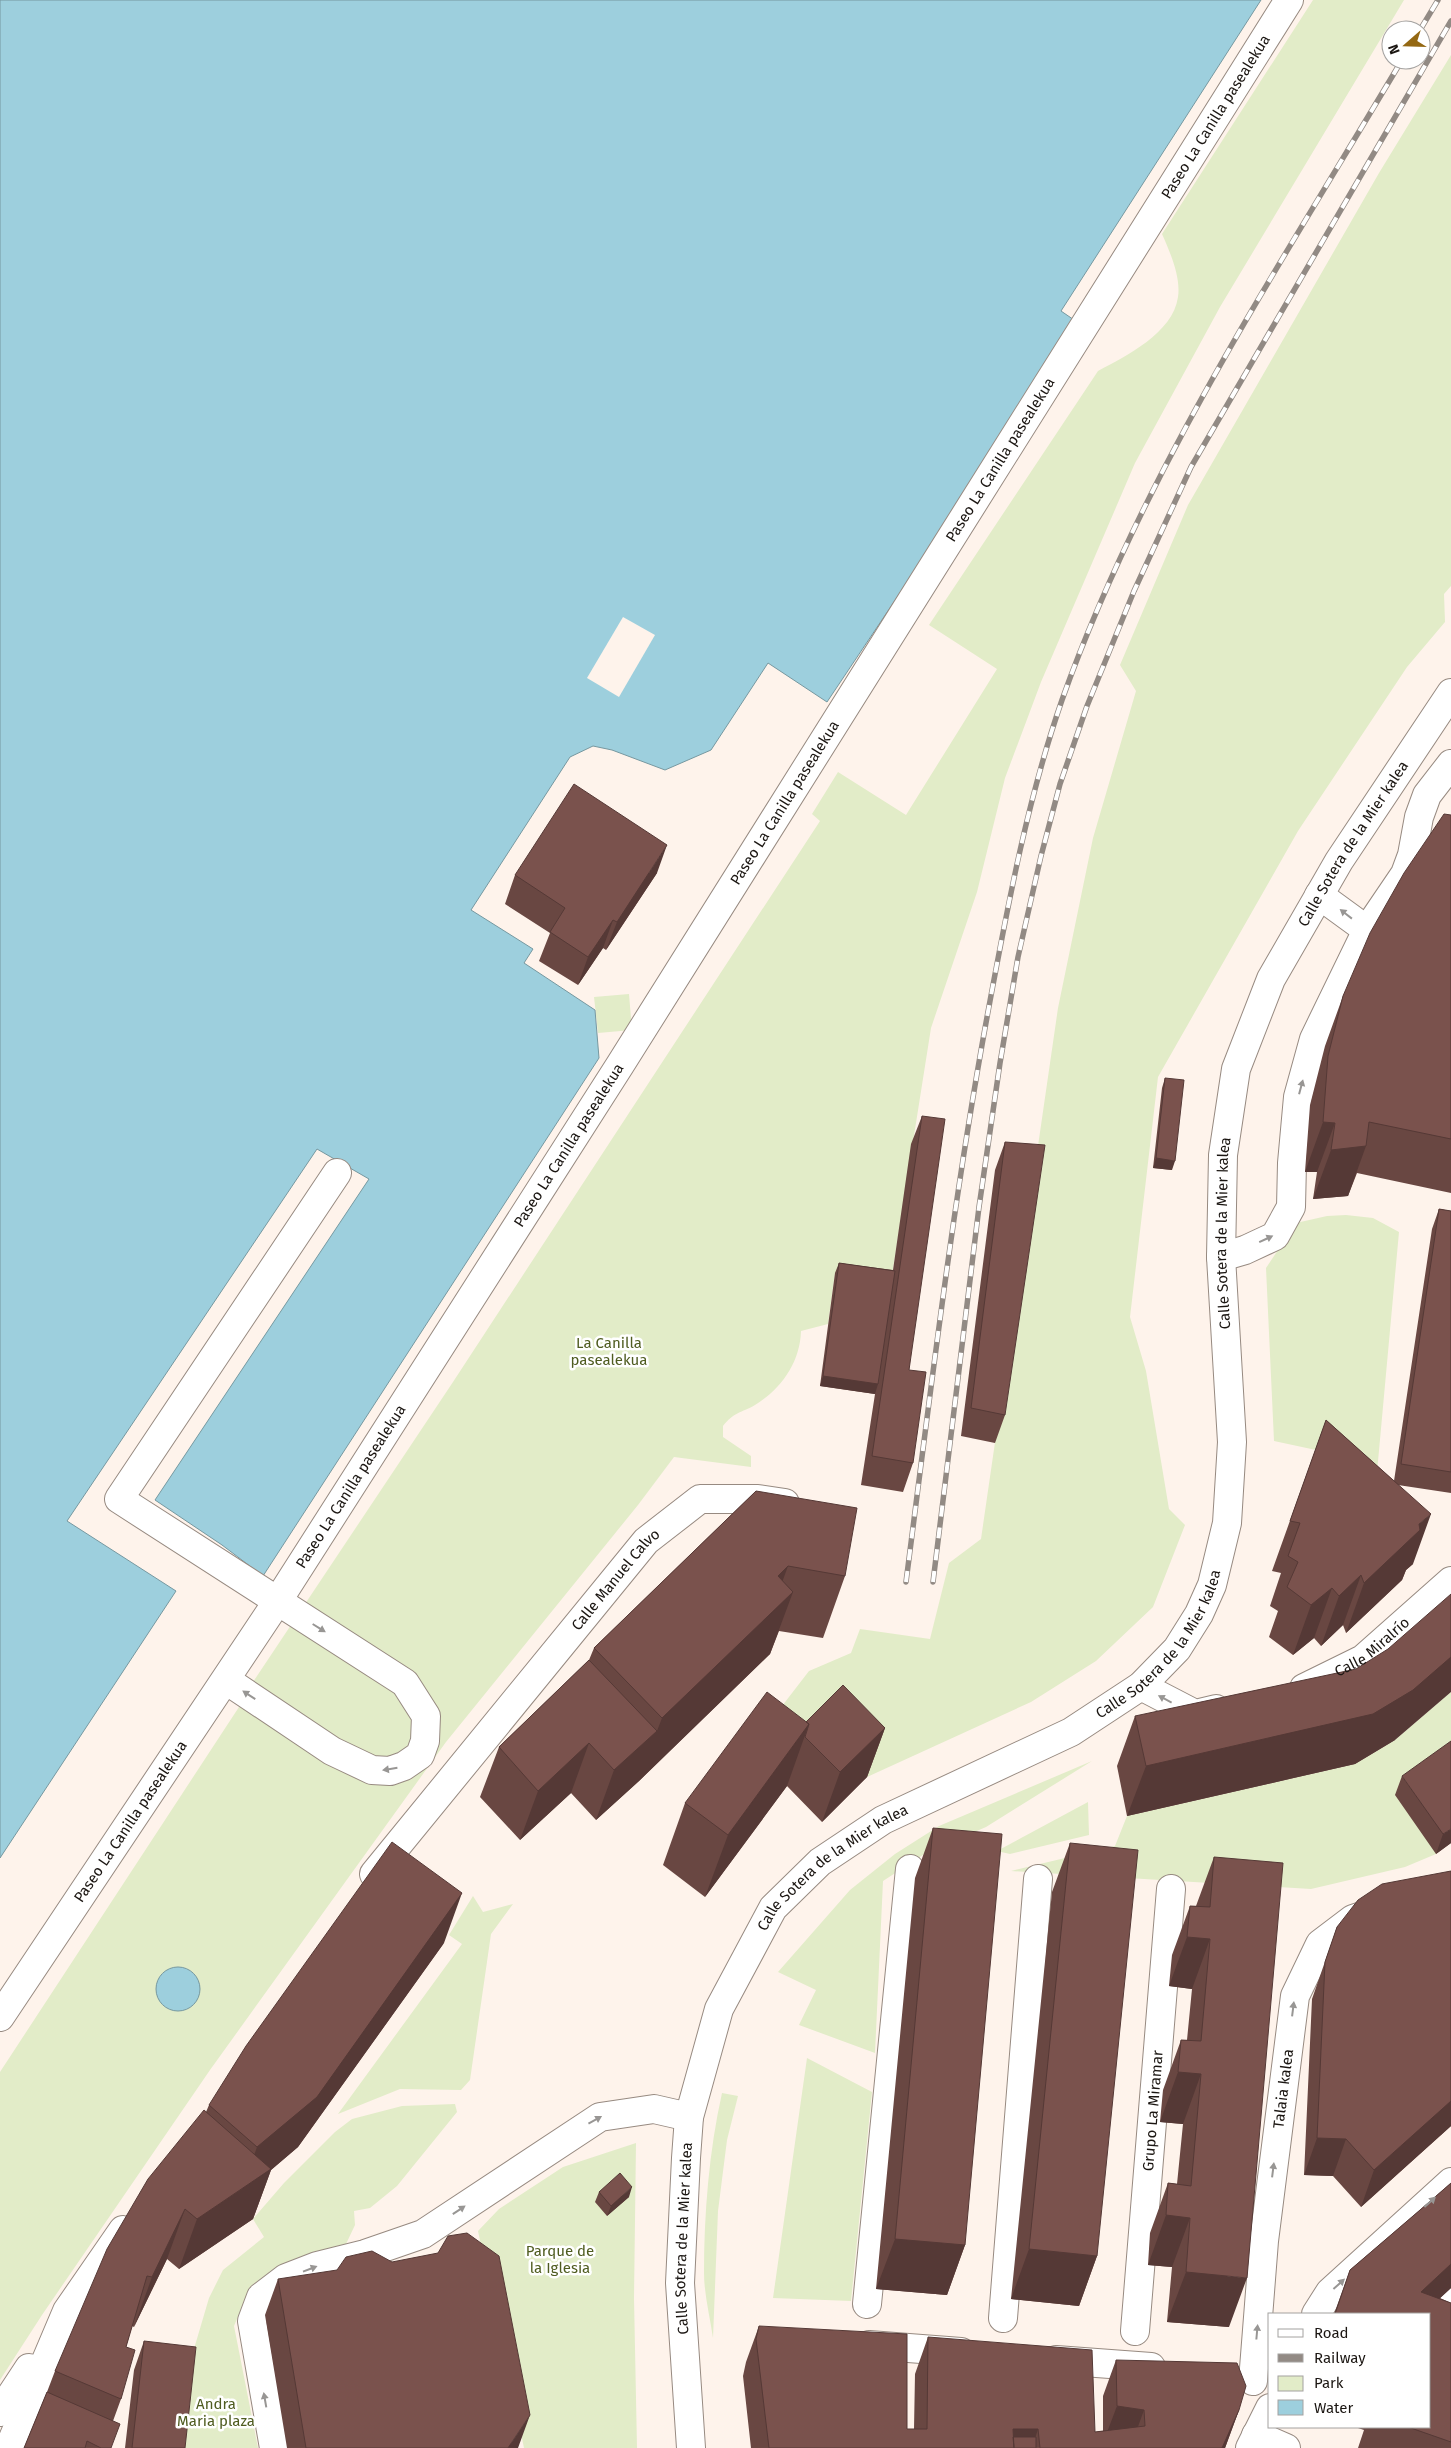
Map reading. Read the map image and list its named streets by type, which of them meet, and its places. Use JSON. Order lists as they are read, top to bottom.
{
  "streets": {
    "street": [
      "Paseo La Canilla pasealekua",
      "Calle Sotera de la Mier kalea",
      "Calle Manuel Calvo",
      "Calle Miralrío",
      "Talaia kalea",
      "Grupo La Miramar"
    ]
  },
  "one_way": ["Talaia kalea"],
  "parks": ["La Canilla pasealekua", "Parque de la Iglesia", "Andra Maria plaza"],
  "legend": [
    "Road",
    "Railway",
    "Park",
    "Water"
  ],
  "north": "left"
}
